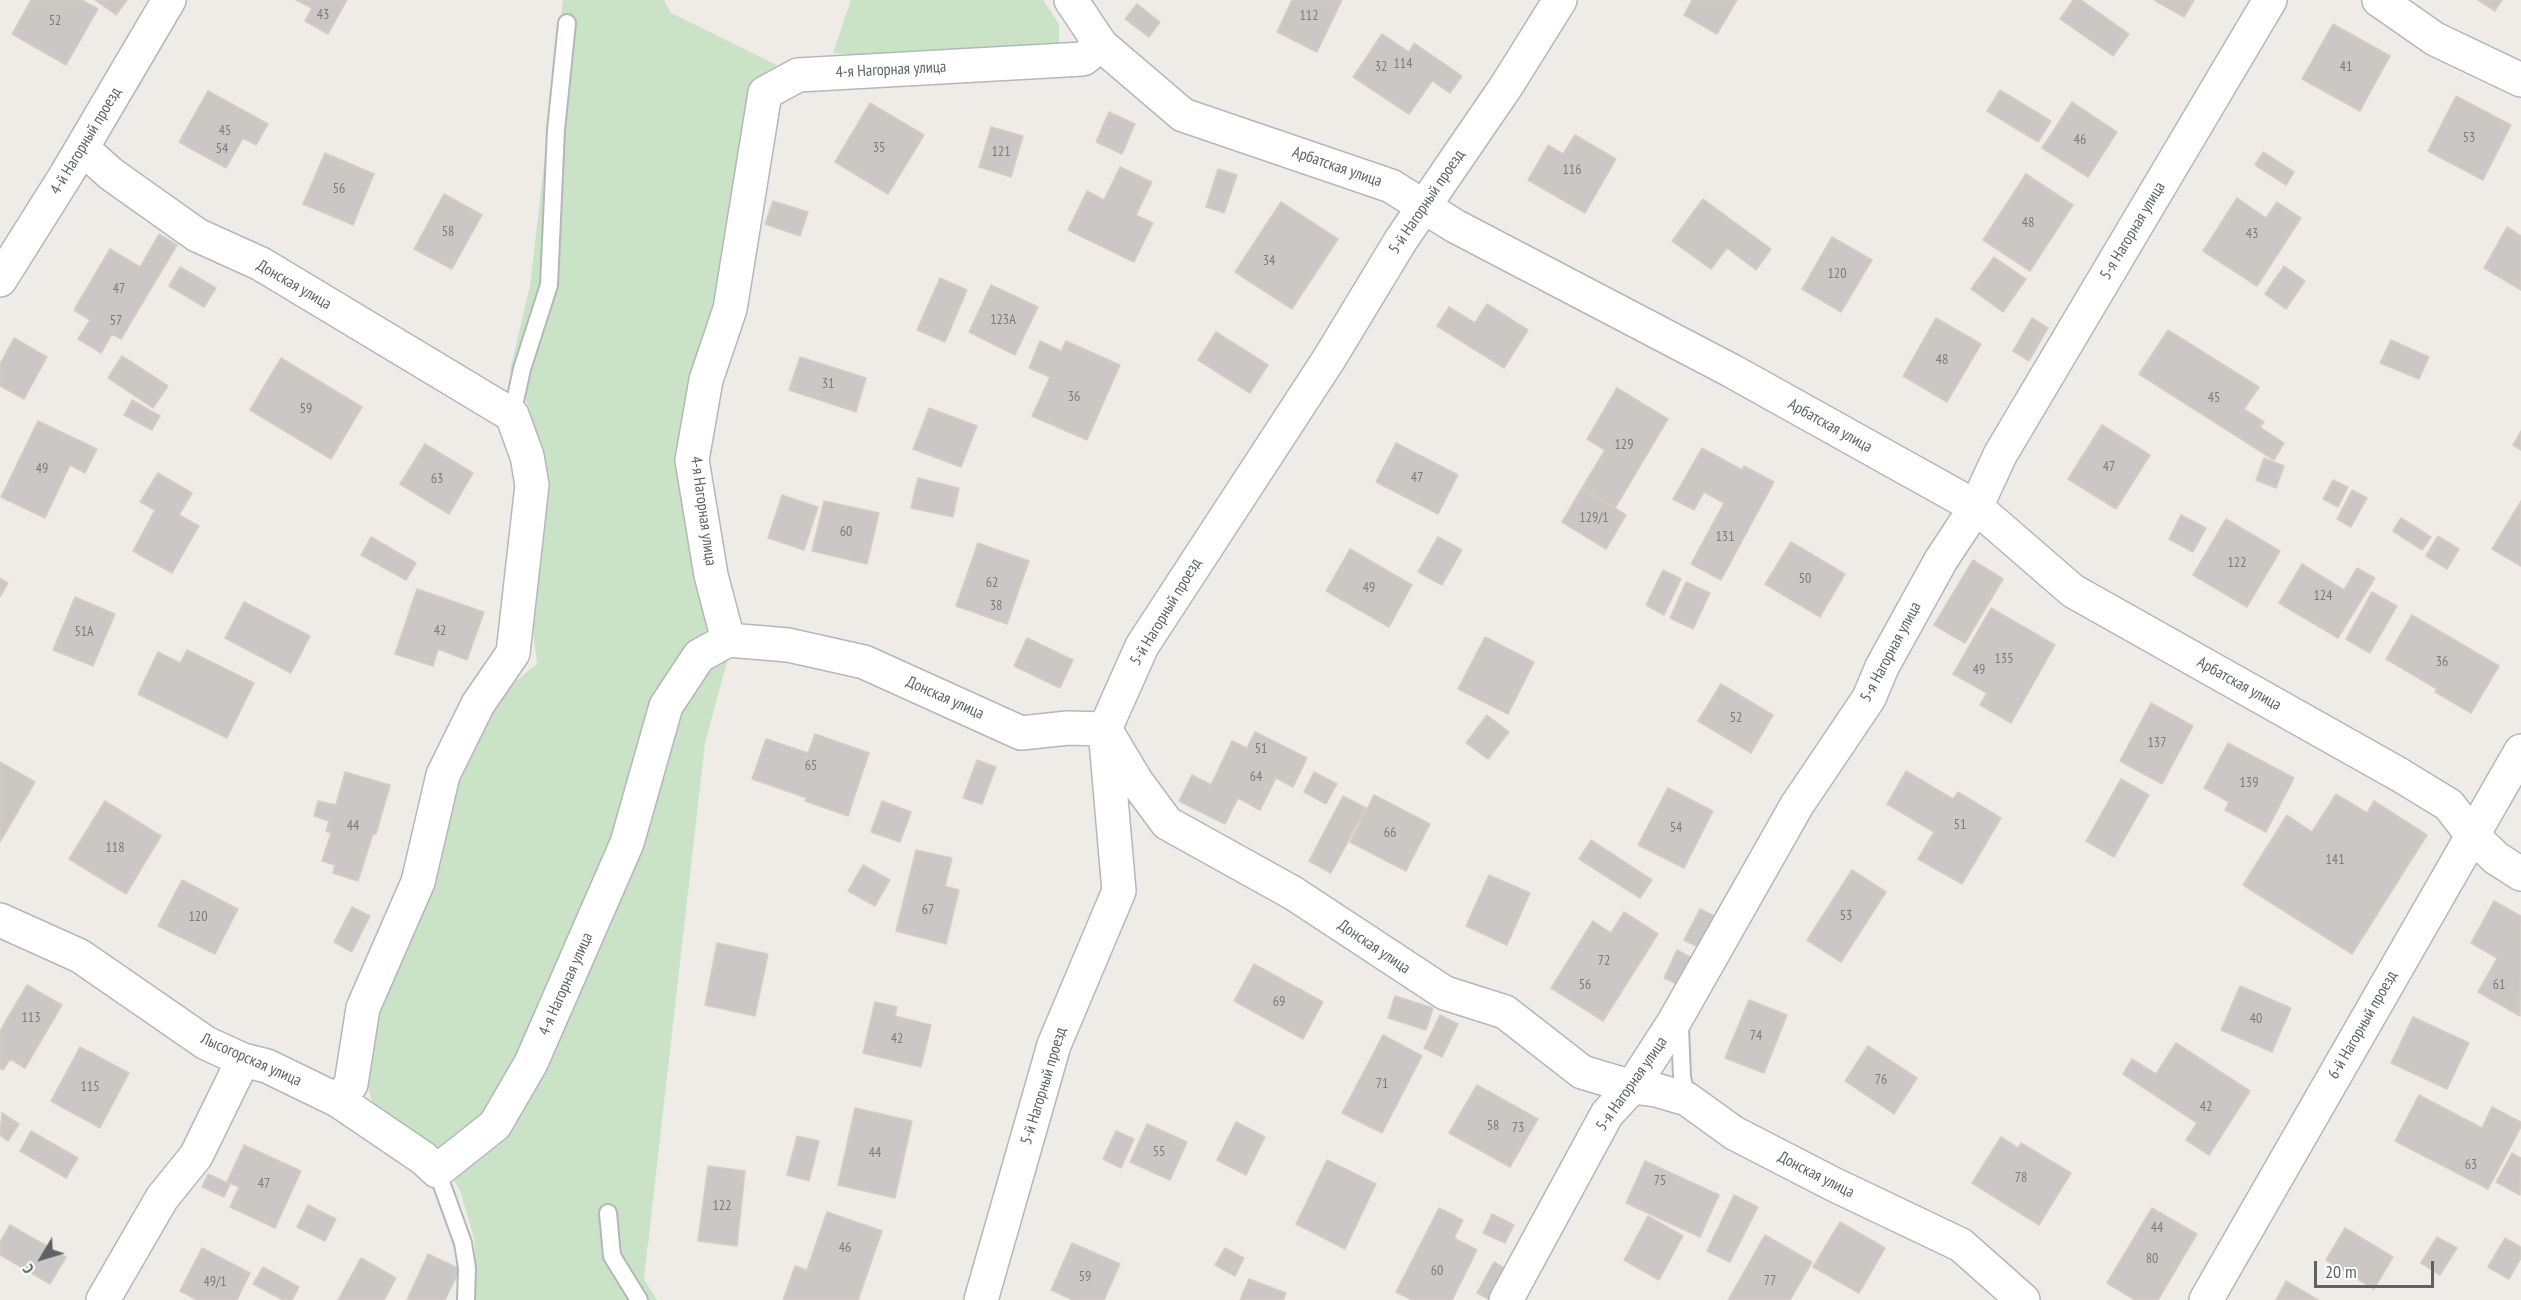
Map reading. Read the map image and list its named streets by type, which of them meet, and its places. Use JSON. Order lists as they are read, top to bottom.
{
  "streets": {
    "street": [
      "4-я Нагорная улица",
      "4-й Нагорный проезд",
      "Арбатская улица",
      "5-й Нагорный проезд",
      "5-я Нагорная улица",
      "Донская улица",
      "6-й Нагорный проезд",
      "Лысогорская улица"
    ]
  },
  "crossings": [
    ["4-я Нагорная улица", "Арбатская улица"],
    ["4-я Нагорная улица", "Донская улица"],
    ["4-я Нагорная улица", "Лысогорская улица"],
    ["4-й Нагорный проезд", "Донская улица"],
    ["Арбатская улица", "5-й Нагорный проезд"],
    ["Арбатская улица", "5-я Нагорная улица"],
    ["Арбатская улица", "6-й Нагорный проезд"],
    ["5-й Нагорный проезд", "Донская улица"],
    ["5-я Нагорная улица", "Донская улица"]
  ],
  "house_numbers": [
    "43",
    "112",
    "52",
    "114",
    "32",
    "41",
    "45",
    "53",
    "46",
    "35",
    "54",
    "121",
    "116",
    "56",
    "48",
    "58",
    "43",
    "34",
    "120",
    "47",
    "123А",
    "57",
    "48",
    "31",
    "36",
    "45",
    "59",
    "129",
    "47",
    "49",
    "47",
    "63",
    "129/1",
    "60",
    "131",
    "122",
    "50",
    "62",
    "49",
    "124",
    "38",
    "42",
    "51А",
    "135",
    "36",
    "49",
    "52",
    "137",
    "51",
    "65",
    "64",
    "139",
    "51",
    "44",
    "54",
    "66",
    "118",
    "141",
    "67",
    "53",
    "120",
    "72",
    "56",
    "61",
    "69",
    "113",
    "40",
    "74",
    "42",
    "76",
    "71",
    "115",
    "42",
    "58",
    "73",
    "55",
    "44",
    "63",
    "78",
    "75",
    "47",
    "122",
    "44",
    "46",
    "80",
    "60",
    "59",
    "77",
    "49/1"
  ],
  "scale_bar": "20 m",
  "north": "bottom left"
}
